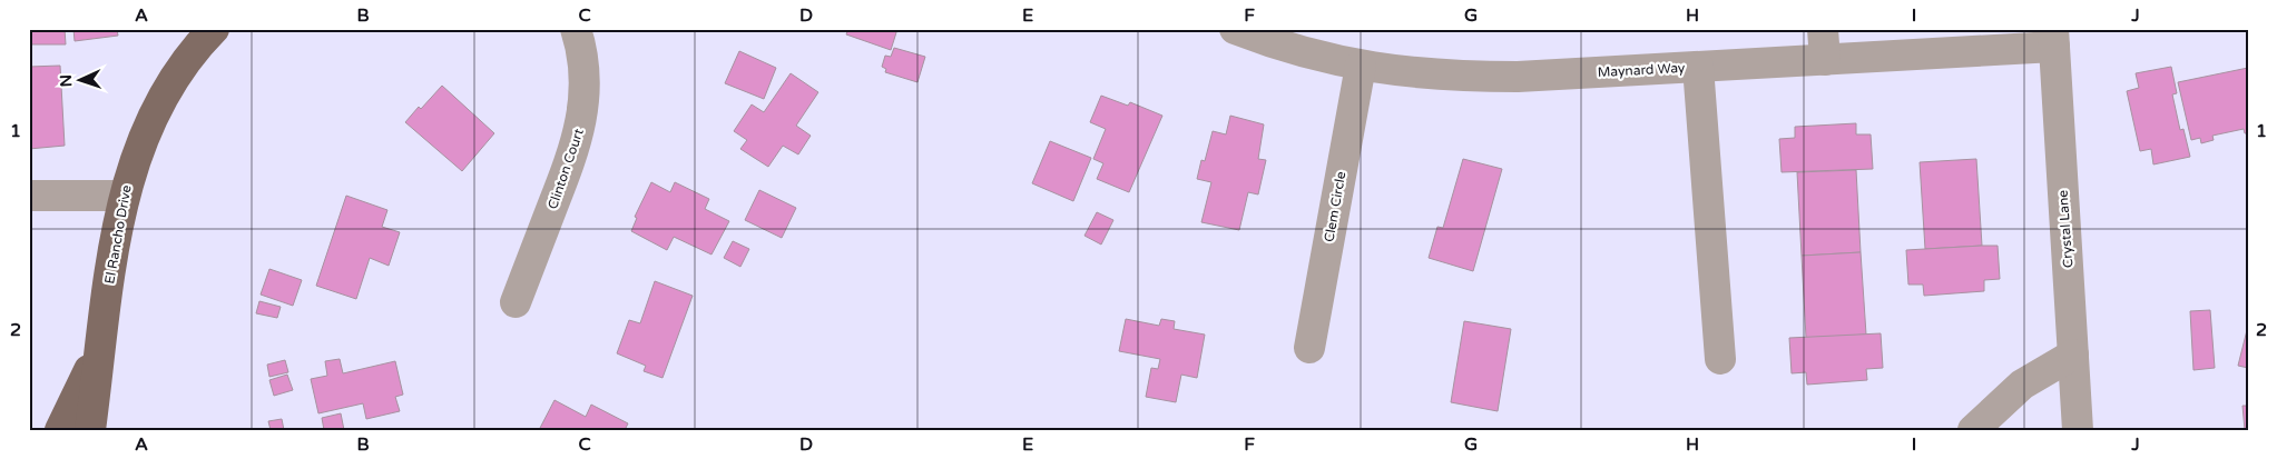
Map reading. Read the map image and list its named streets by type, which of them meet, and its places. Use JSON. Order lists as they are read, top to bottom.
{
  "streets": {
    "main road": ["El Rancho Drive"],
    "street": [
      "Maynard Way",
      "Clinton Court",
      "Clem Circle",
      "Crystal Lane"
    ]
  },
  "crossings": [
    ["Maynard Way", "Clem Circle"],
    ["Maynard Way", "Crystal Lane"]
  ],
  "north": "left",
  "grid": {
    "columns": [
      "A",
      "B",
      "C",
      "D",
      "E",
      "F",
      "G",
      "H",
      "I",
      "J"
    ],
    "rows": ["1", "2"]
  }
}
